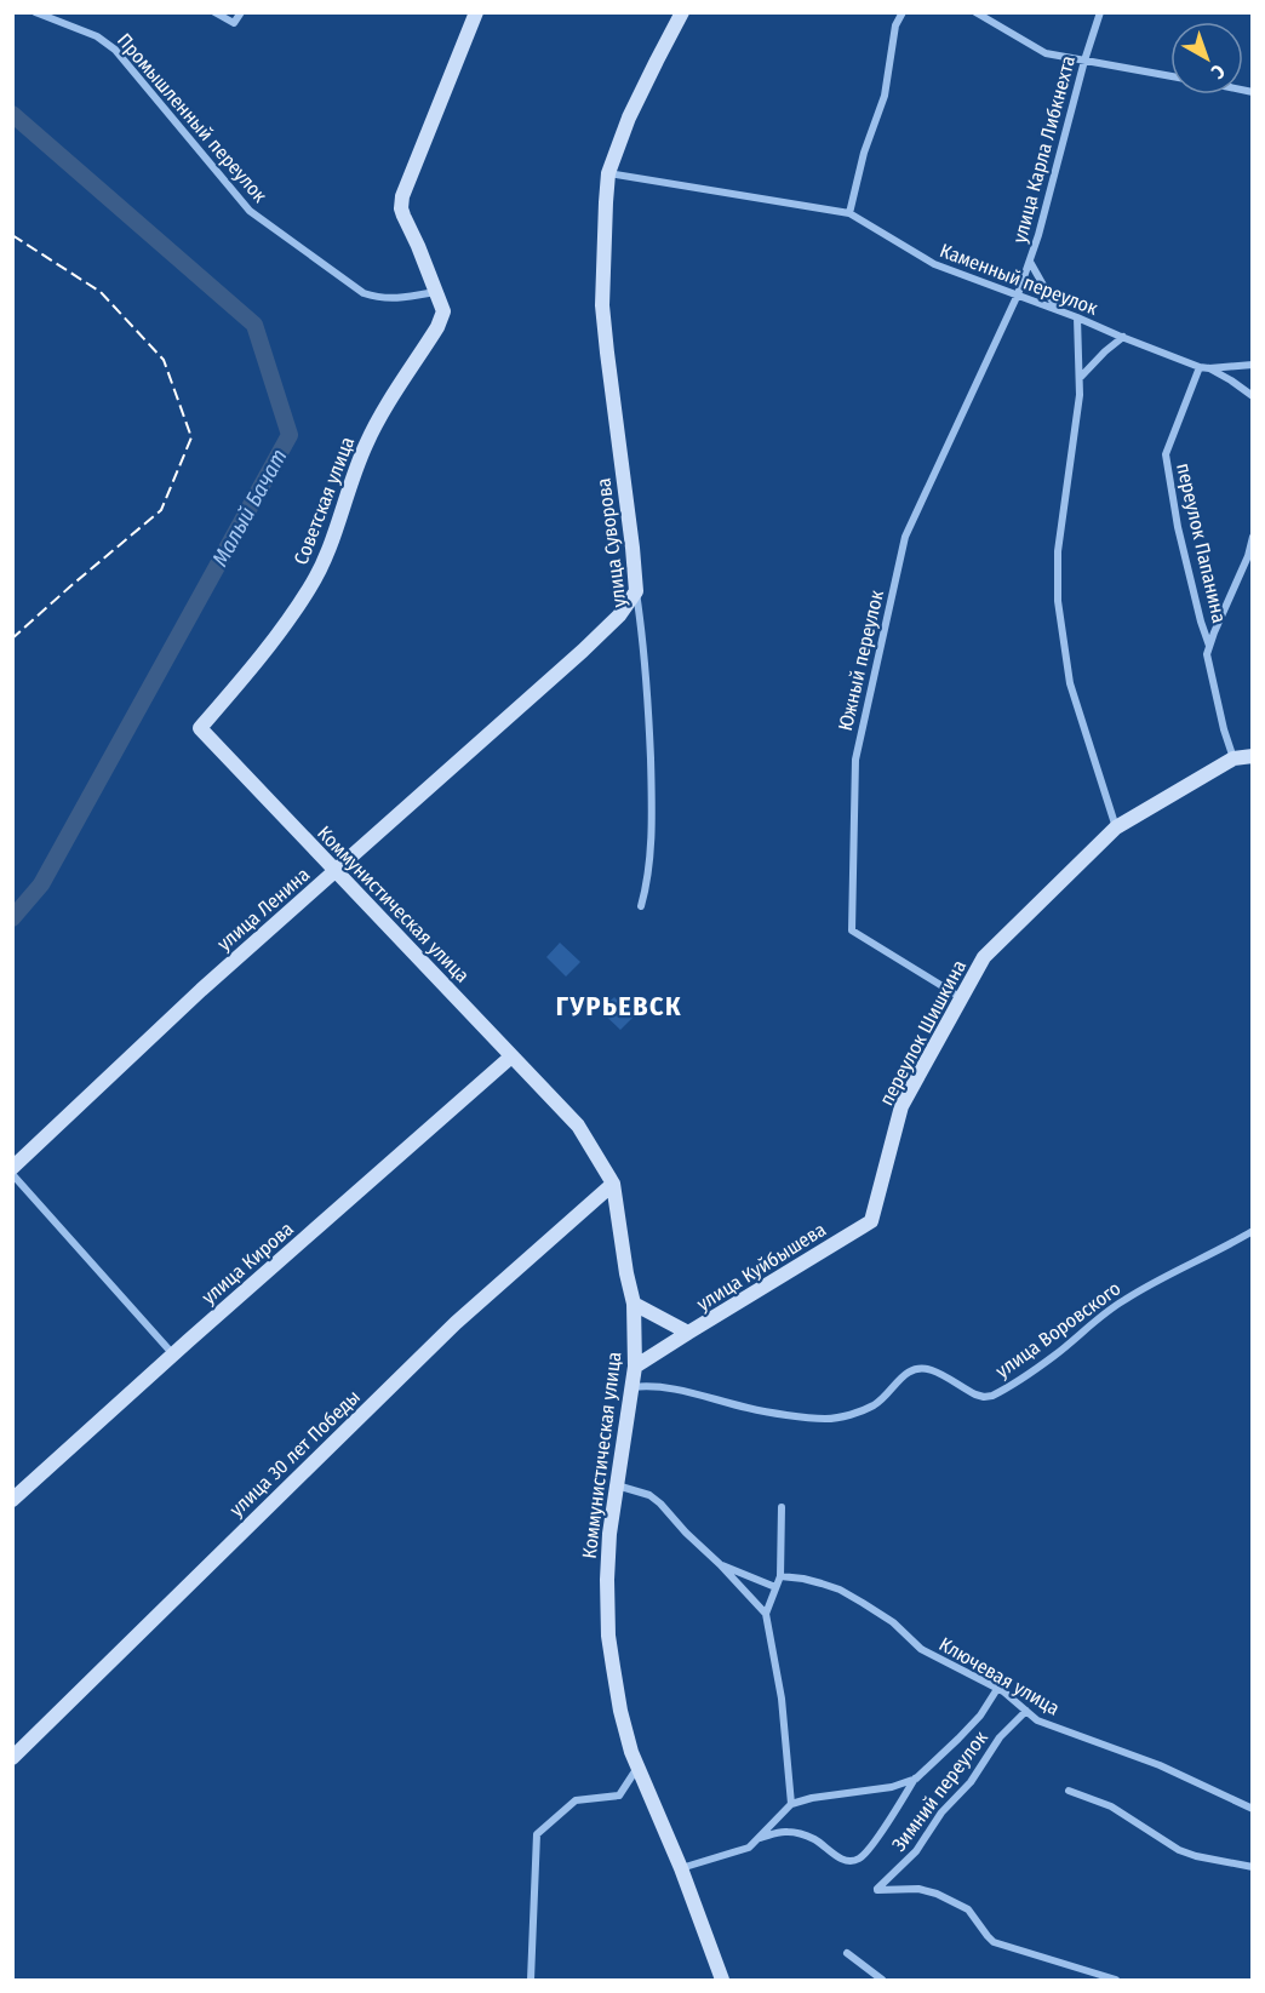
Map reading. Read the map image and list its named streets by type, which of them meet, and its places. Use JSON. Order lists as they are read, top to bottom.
{
  "streets": {
    "street": [
      "Промышленный переулок",
      "улица Карла Либкнехта",
      "Каменный переулок",
      "Советская улица",
      "улица Суворова",
      "переулок Папанина",
      "Южный переулок",
      "Коммунистическая улица",
      "улица Ленина",
      "переулок Шишкина",
      "улица Кирова",
      "улица Куйбышева",
      "улица Воровского",
      "улица 30 лет Победы",
      "Ключевая улица",
      "Зимний переулок"
    ]
  },
  "crossings": [
    ["Промышленный переулок", "Советская улица"],
    ["улица Карла Либкнехта", "Каменный переулок"],
    ["улица Карла Либкнехта", "Южный переулок"],
    ["Каменный переулок", "улица Суворова"],
    ["Каменный переулок", "переулок Папанина"],
    ["Каменный переулок", "Южный переулок"],
    ["Советская улица", "Коммунистическая улица"],
    ["улица Суворова", "улица Ленина"],
    ["переулок Папанина", "переулок Шишкина"],
    ["Южный переулок", "переулок Шишкина"],
    ["Коммунистическая улица", "улица Ленина"],
    ["Коммунистическая улица", "улица Кирова"],
    ["Коммунистическая улица", "улица Куйбышева"],
    ["Коммунистическая улица", "улица Воровского"],
    ["Коммунистическая улица", "улица 30 лет Победы"],
    ["переулок Шишкина", "улица Куйбышева"],
    ["Ключевая улица", "Зимний переулок"]
  ],
  "districts": ["ГУРЬЕВСК"],
  "water": ["Малый Бачат"],
  "north": "bottom right"
}
